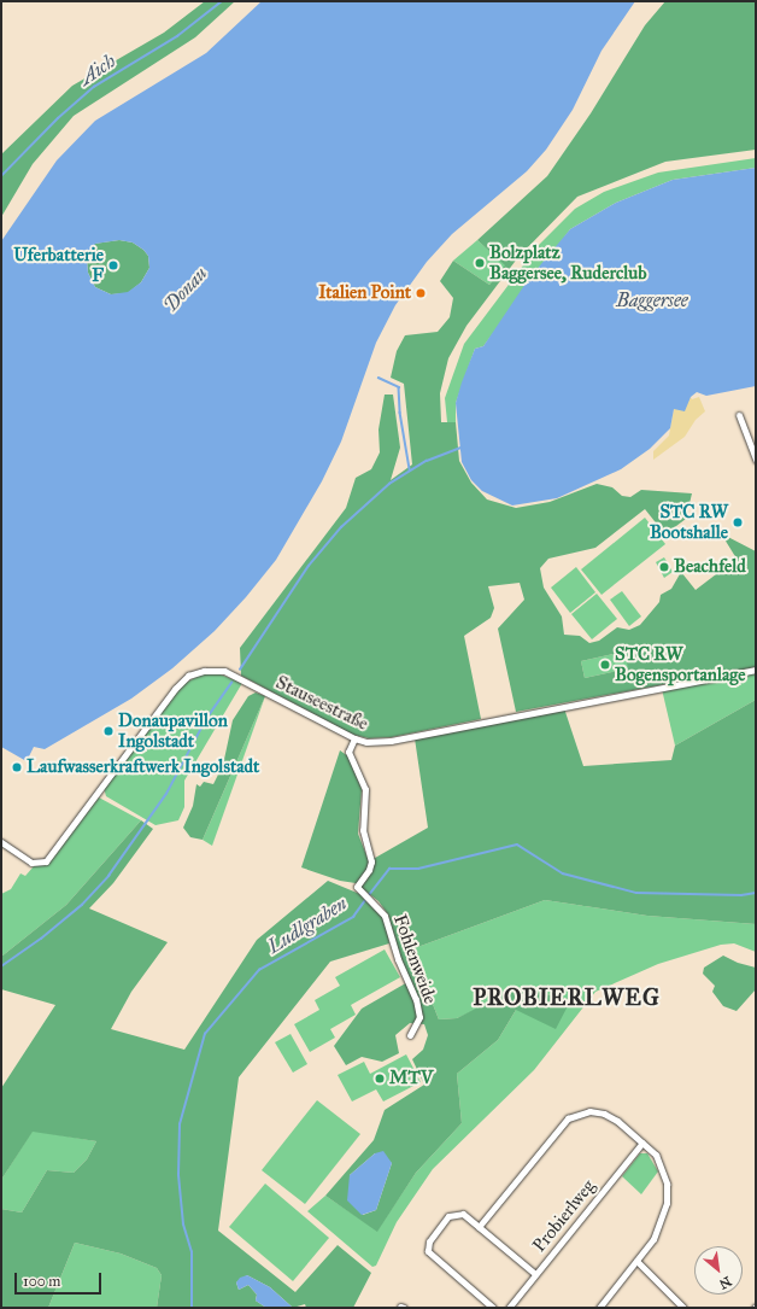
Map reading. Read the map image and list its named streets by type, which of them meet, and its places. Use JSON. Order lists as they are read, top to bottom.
{
  "streets": {
    "street": ["Stauseestraße", "Fohlenweide", "Probierlweg"]
  },
  "crossings": [
    ["Stauseestraße", "Fohlenweide"]
  ],
  "districts": ["PROBIERLWEG"],
  "water": [
    "Aich",
    "Donau",
    "Baggersee",
    "Ludlgraben"
  ],
  "places": [
    "Bolzplatz Baggersee, Ruderclub",
    "Uferbatterie F",
    "Italien Point",
    "STC RW Bootshalle",
    "Beachfeld",
    "STC RW Bogensportanlage",
    "Donaupavillon Ingolstadt",
    "Laufwasserkraftwerk Ingolstadt",
    "MTV"
  ],
  "scale_bar": "100 m",
  "north": "bottom right"
}
